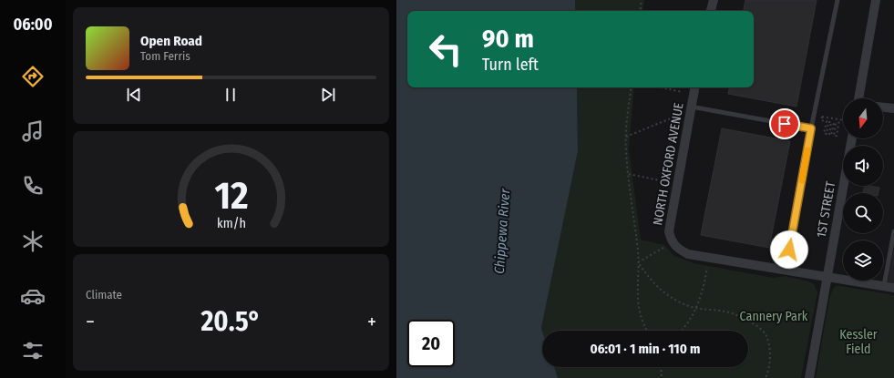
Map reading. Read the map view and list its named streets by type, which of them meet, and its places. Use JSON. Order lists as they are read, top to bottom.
{
  "streets": {
    "street": ["NORTH OXFORD AVENUE", "1ST STREET"]
  },
  "crossings": [
    ["NORTH OXFORD AVENUE", "1ST STREET"]
  ],
  "water": ["Chippewa River"],
  "parks": ["Cannery Park", "Kessler Field"],
  "north": "bottom",
  "page": {
    "tabs": "06:00",
    "turn": ["90 m", "Turn left"],
    "song": ["Open Road", "Tom Ferris"],
    "tile": "Climate",
    "heat": ["−", "20.5°", "+"],
    "limit": "20",
    "trip": "06:01 · 1 min · 110 m",
    "gauge": ["12", "km/h"]
  }
}
